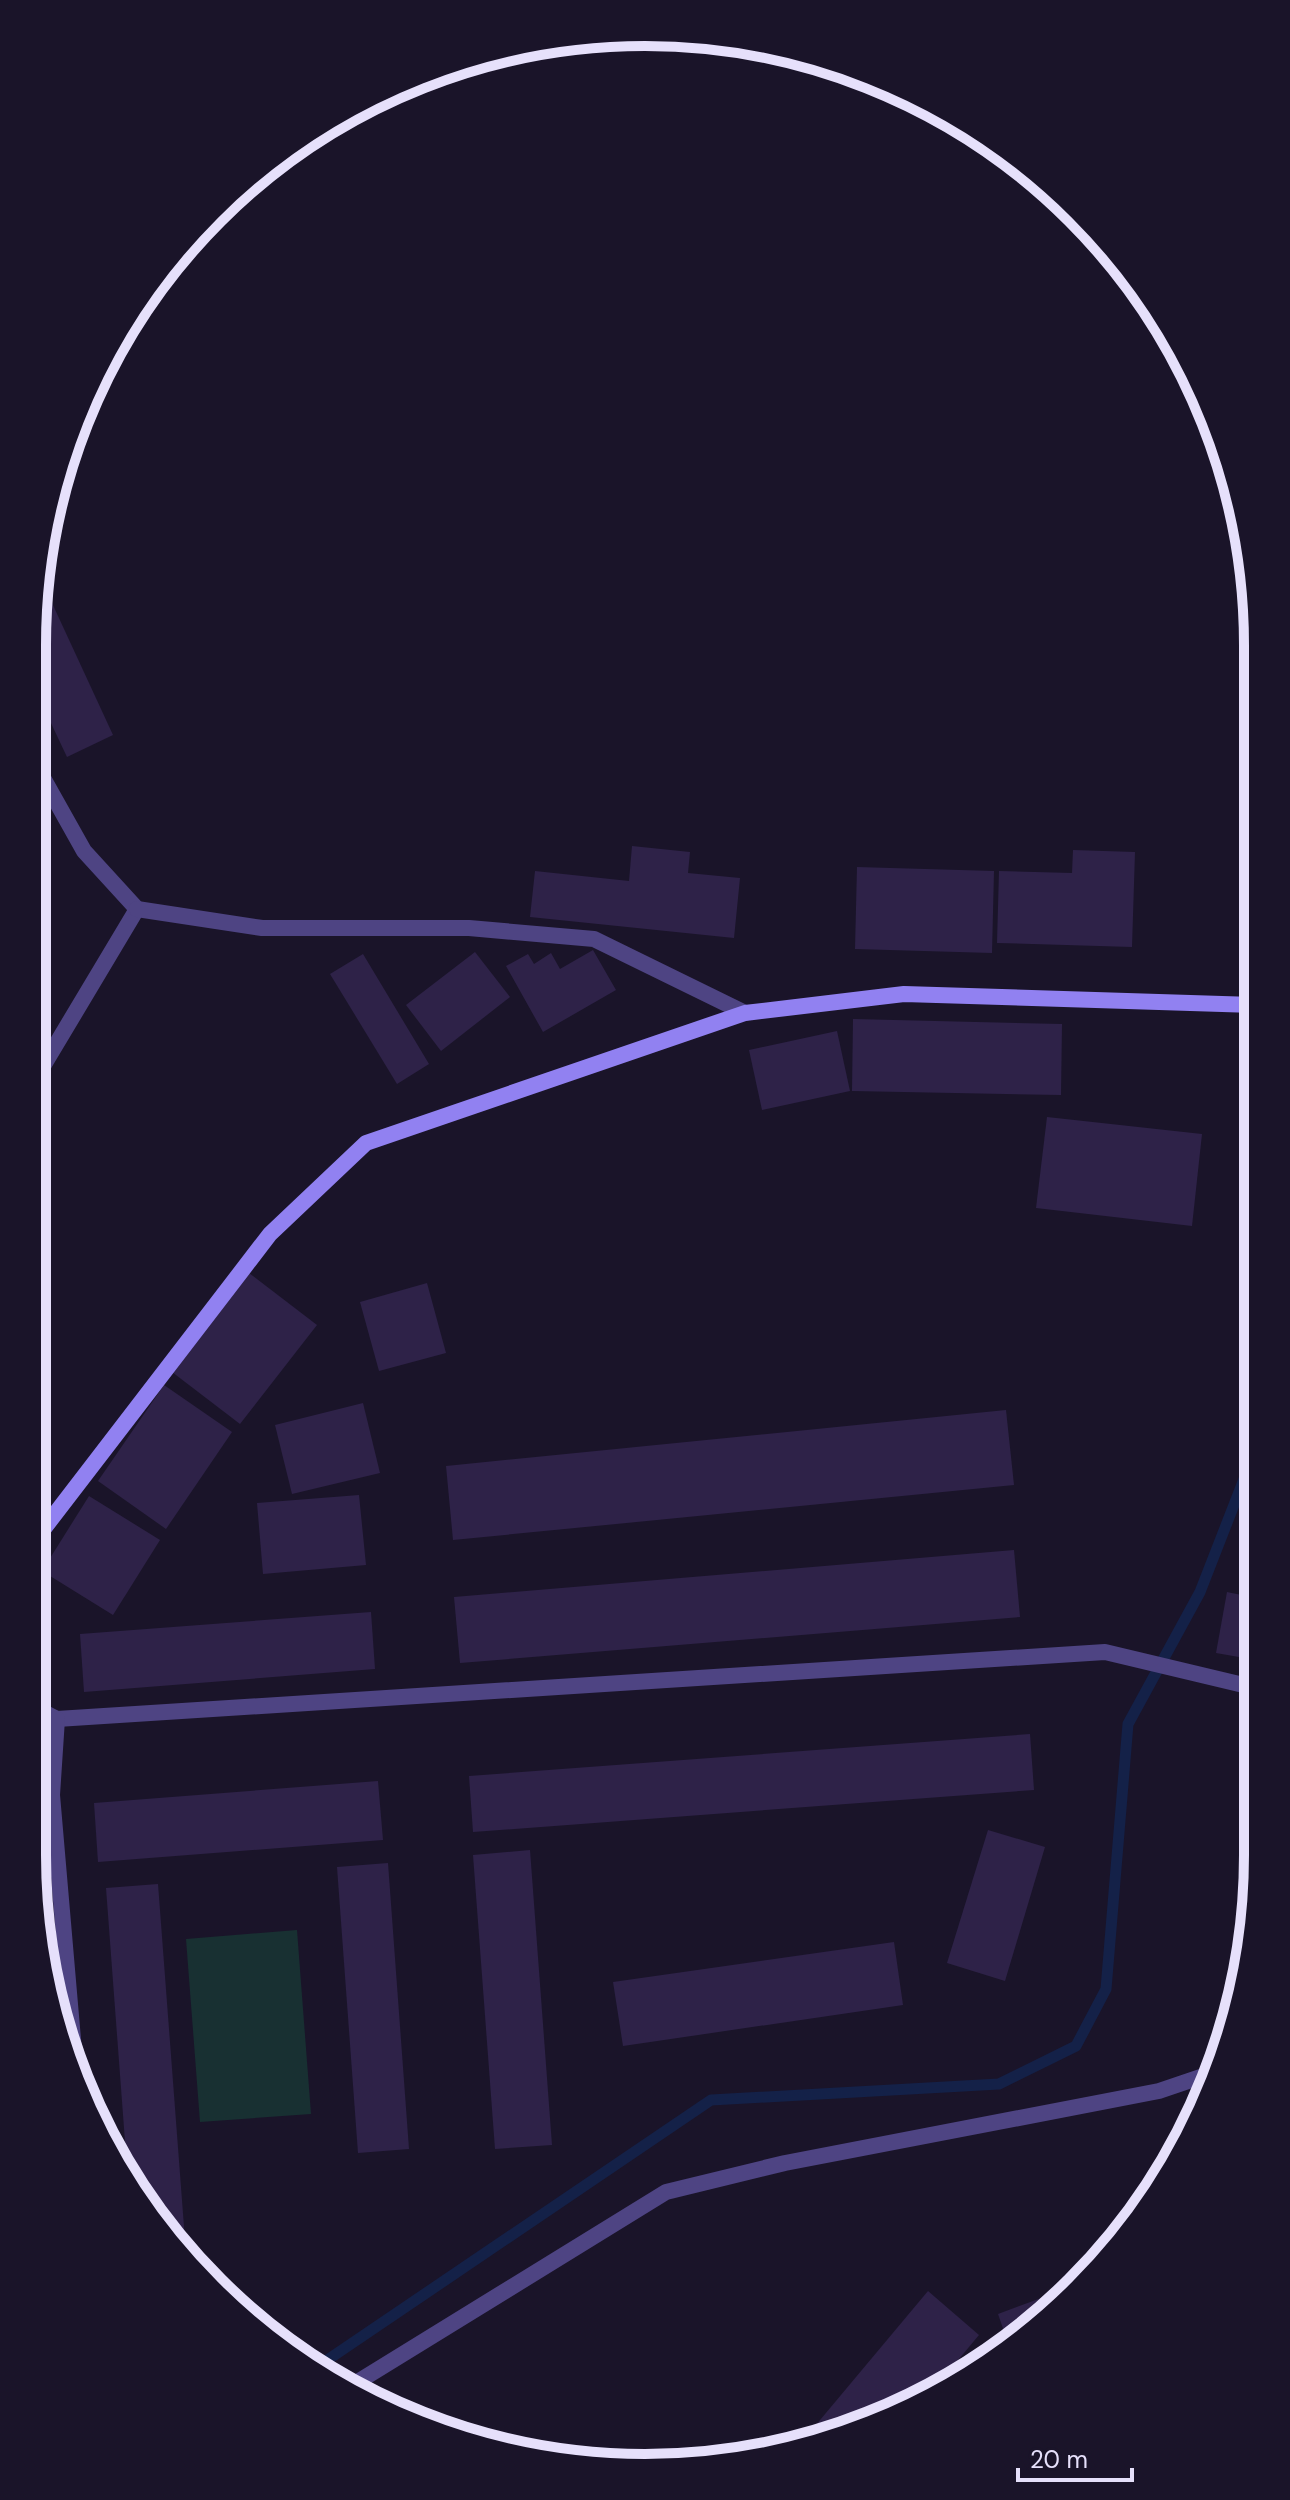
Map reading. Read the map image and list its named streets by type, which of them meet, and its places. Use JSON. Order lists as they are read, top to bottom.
{
  "scale_bar": "20 m"
}
